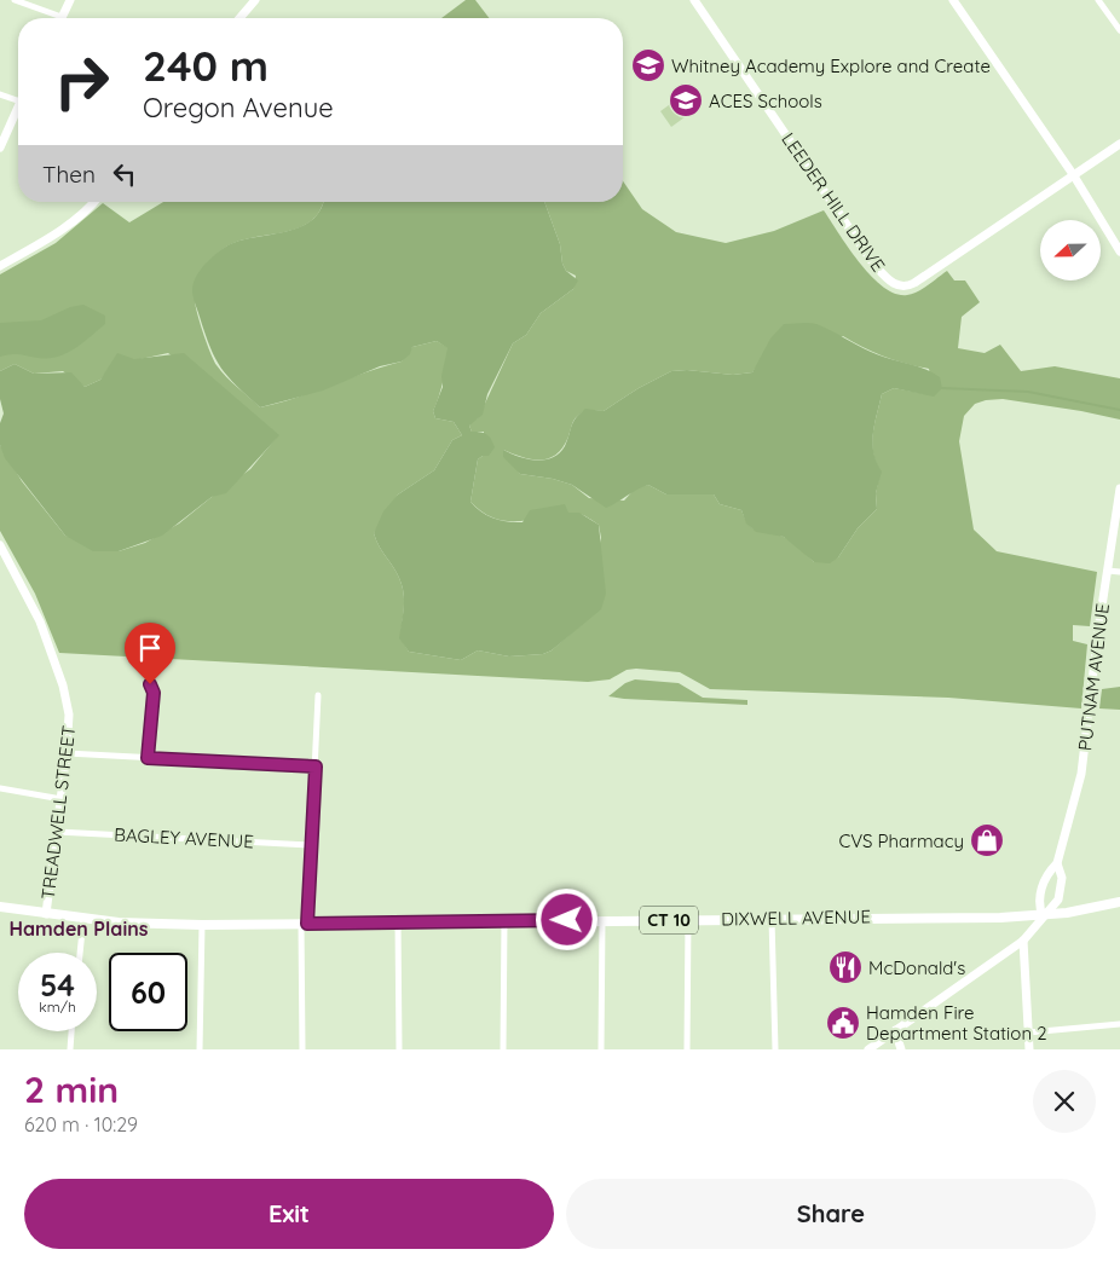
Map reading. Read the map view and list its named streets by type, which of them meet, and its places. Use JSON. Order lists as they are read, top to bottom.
{
  "streets": {
    "main road": ["DIXWELL AVENUE", "CT 10"],
    "street": [
      "LEEDER HILL DRIVE",
      "PUTNAM AVENUE",
      "TREADWELL STREET",
      "BAGLEY AVENUE"
    ]
  },
  "crossings": [
    ["PUTNAM AVENUE", "DIXWELL AVENUE"],
    ["TREADWELL STREET", "BAGLEY AVENUE"],
    ["TREADWELL STREET", "DIXWELL AVENUE"]
  ],
  "districts": ["Hamden Plains"],
  "places": {
    "school or university": ["Whitney Academy Explore and Create", "ACES Schools"],
    "shop": ["CVS Pharmacy"],
    "restaurant": ["McDonald's"],
    "public building": ["Hamden Fire Department Station 2"]
  },
  "north": "left",
  "page": {
    "turn": ["240 m", "Oregon Avenue"],
    "then": "Then",
    "speed": "54 km/h",
    "limit": "60",
    "heading": ["2 min", "620 m · 10:29"],
    "buttons": ["Exit", "Share"]
  }
}
